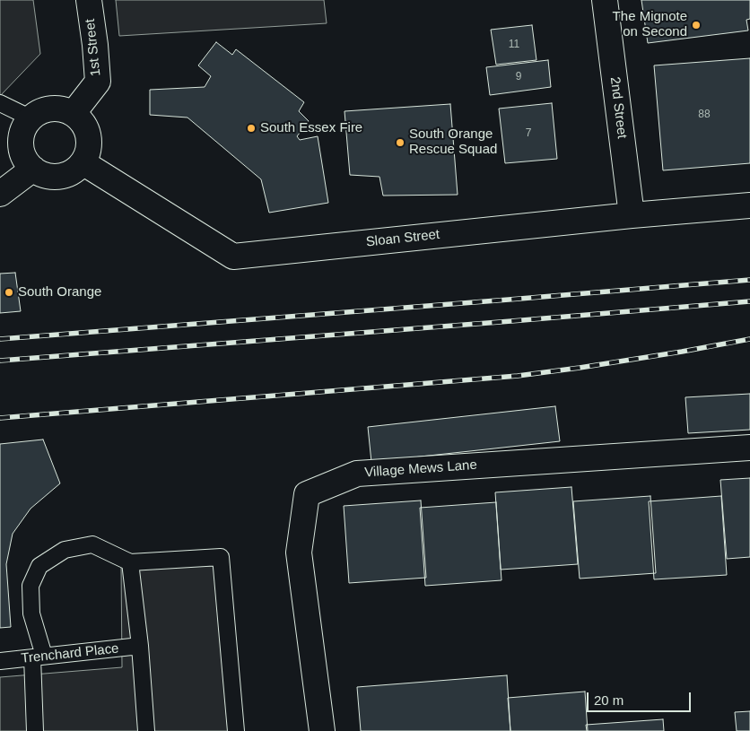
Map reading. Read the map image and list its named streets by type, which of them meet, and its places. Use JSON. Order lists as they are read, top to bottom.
{
  "streets": {
    "street": [
      "1st Street",
      "2nd Street",
      "Sloan Street",
      "Village Mews Lane"
    ],
    "lane": ["Trenchard Place"]
  },
  "crossings": [
    ["1st Street", "Sloan Street"],
    ["2nd Street", "Sloan Street"]
  ],
  "places": [
    "The Mignote on Second",
    "South Essex Fire",
    "South Orange Rescue Squad",
    "South Orange"
  ],
  "house_numbers": [
    "11",
    "9",
    "88",
    "7"
  ],
  "scale_bar": "20 m"
}
